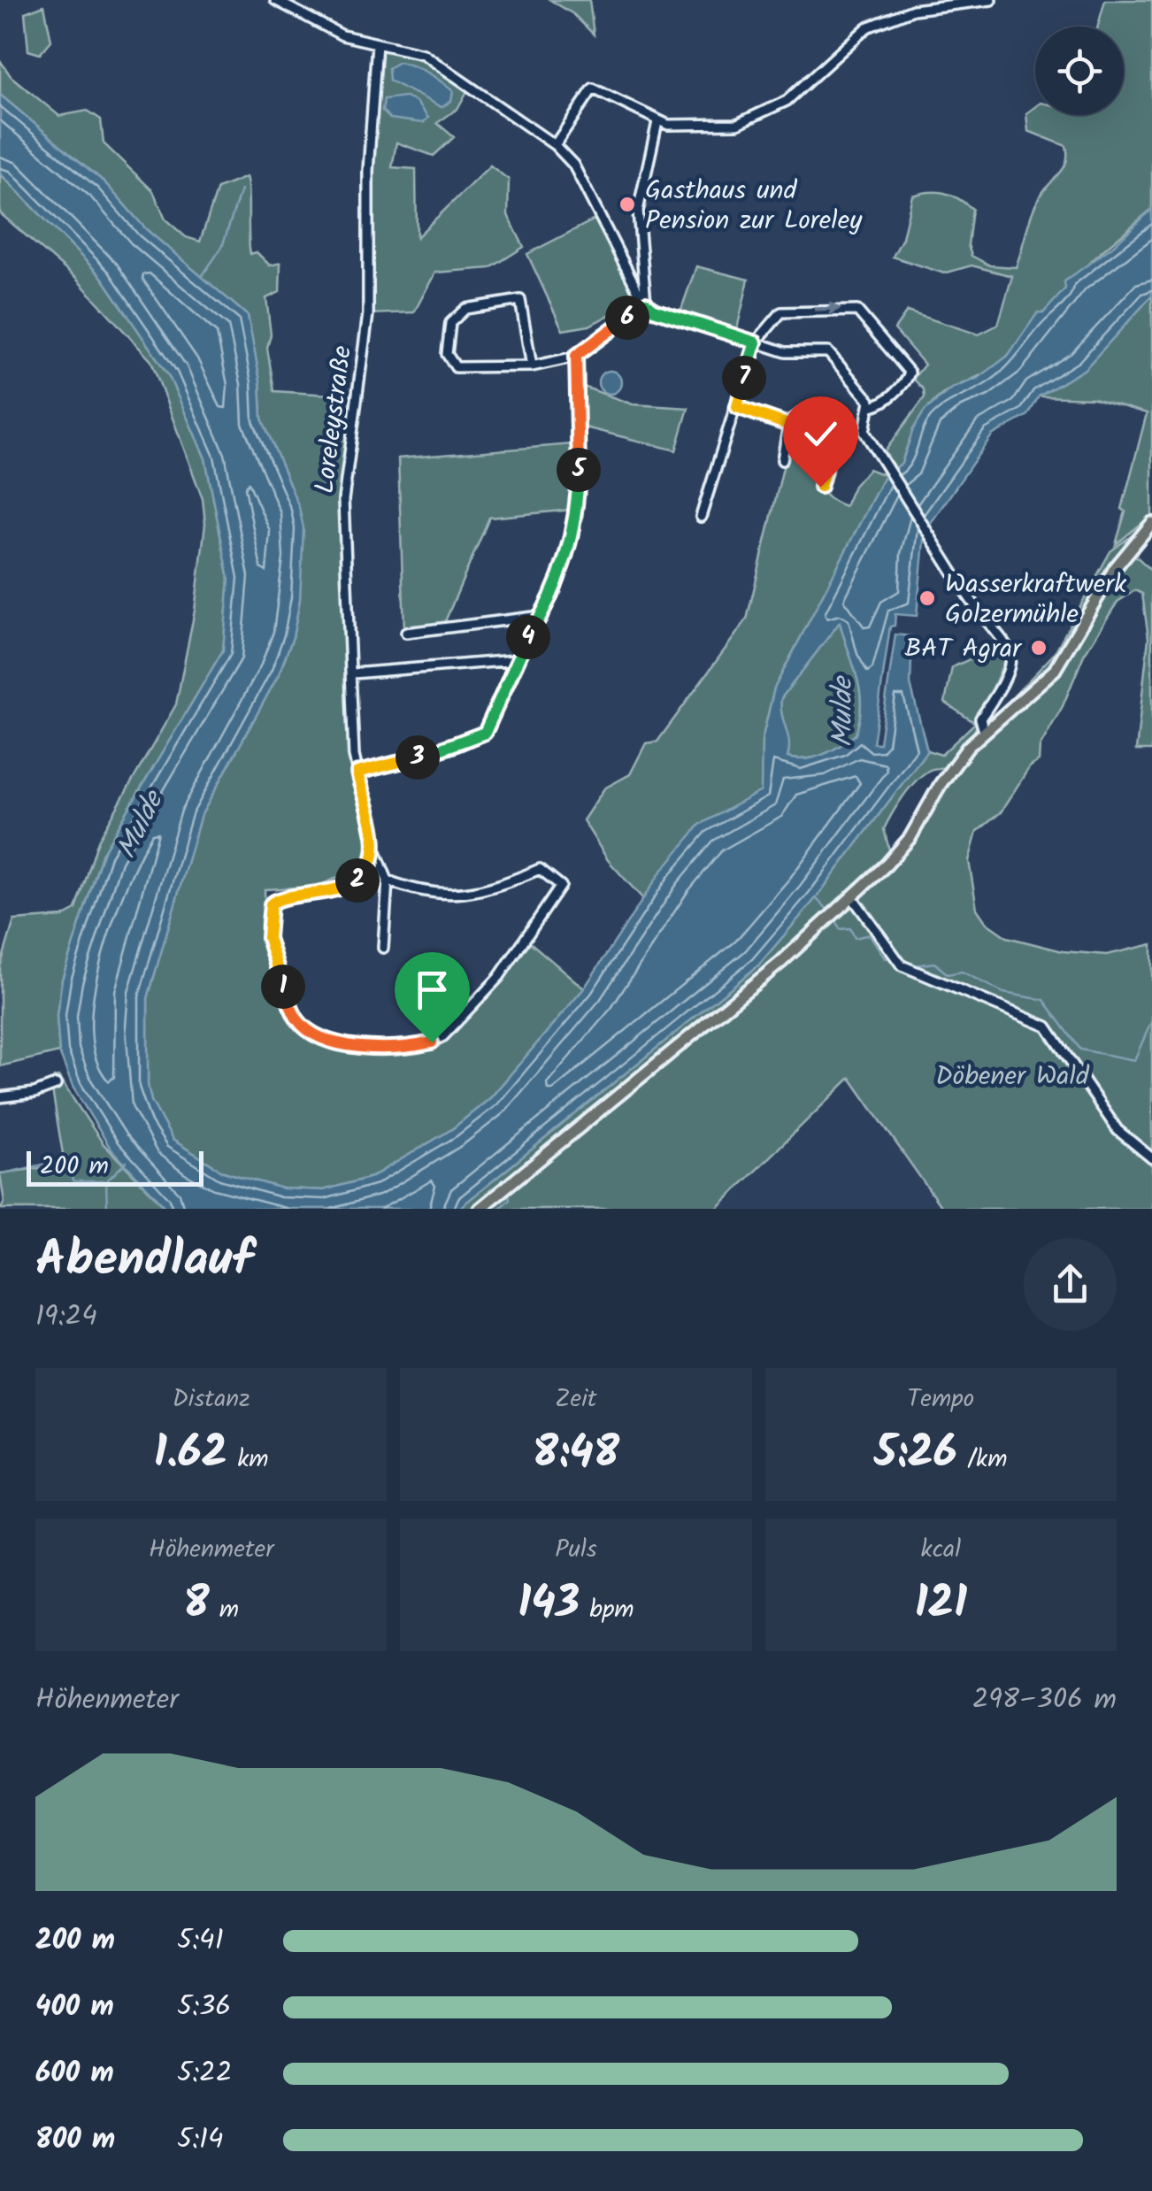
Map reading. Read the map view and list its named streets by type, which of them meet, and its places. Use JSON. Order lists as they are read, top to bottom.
{
  "streets": {
    "street": ["Loreleystraße"]
  },
  "water": ["Mulde"],
  "parks": ["Döbener Wald"],
  "places": ["Gasthaus und Pension zur Loreley", "Wasserkraftwerk Golzermühle", "BAT Agrar"],
  "scale_bar": "200 m",
  "page": {
    "pins": [
      "6",
      "7",
      "5",
      "4",
      "3",
      "2",
      "1"
    ],
    "scale": "200 m",
    "heading": ["Abendlauf", "19:24"],
    "stats": [
      ["Distanz", "1.62 km"],
      ["Zeit", "8:48"],
      ["Tempo", "5:26 /km"],
      ["Höhenmeter", "8 m"],
      ["Puls", "143 bpm"],
      ["kcal", "121"]
    ],
    "chart": ["Höhenmeter", "298–306 m"],
    "list": [
      {
        "name": "200 m",
        "note": "5:41"
      },
      {
        "name": "400 m",
        "note": "5:36"
      },
      {
        "name": "600 m",
        "note": "5:22"
      },
      {
        "name": "800 m",
        "note": "5:14"
      }
    ]
  }
}
